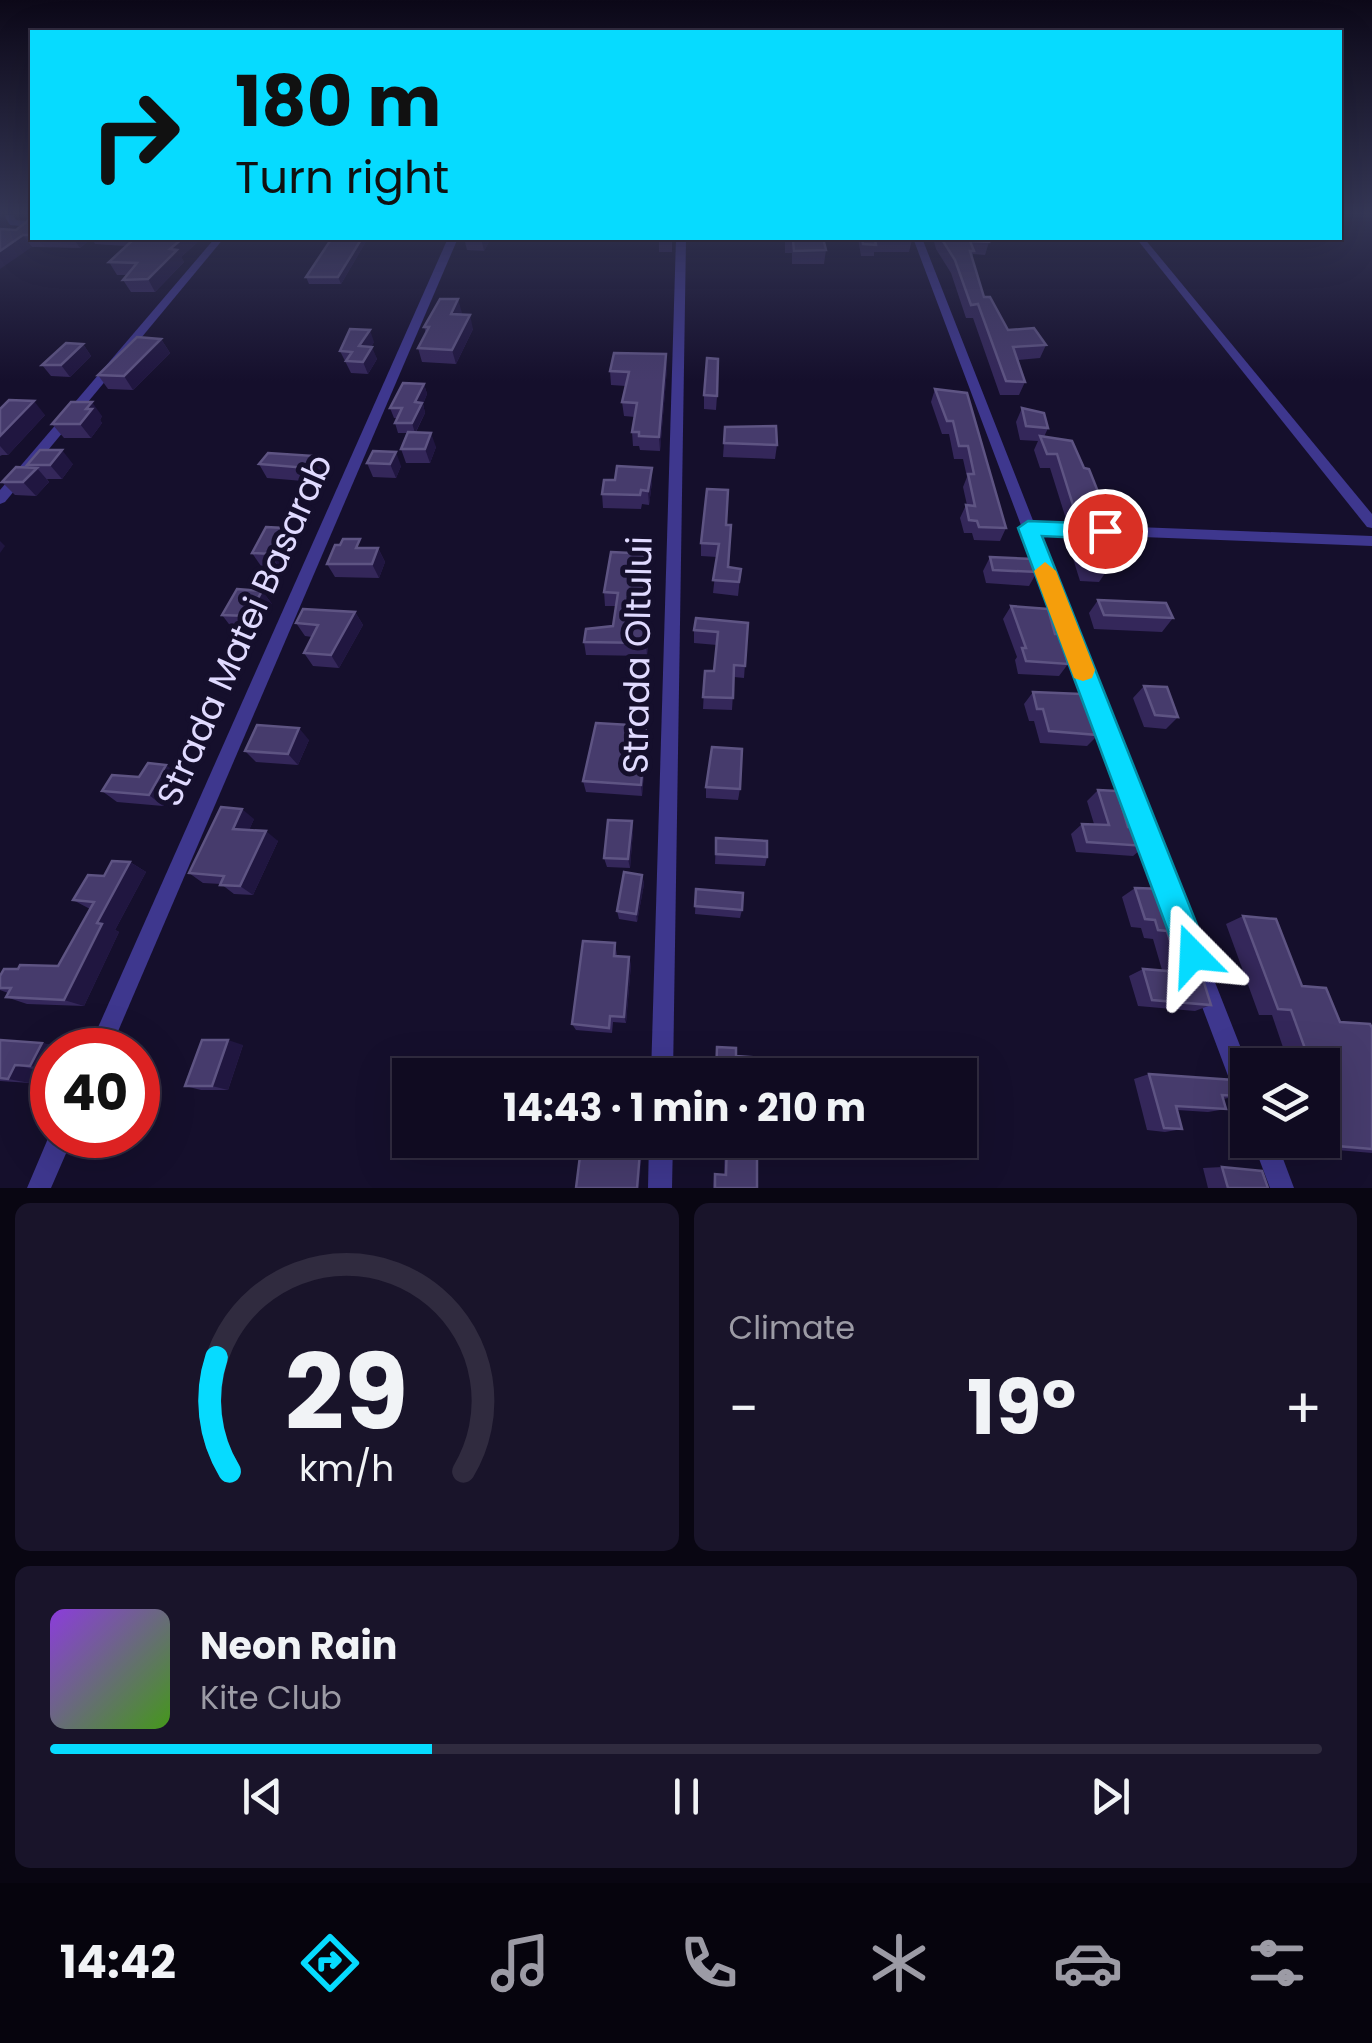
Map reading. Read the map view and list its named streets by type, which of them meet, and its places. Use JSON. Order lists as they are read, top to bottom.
{
  "streets": {
    "street": ["Strada Matei Basarab", "Strada Oltului"]
  },
  "page": {
    "turn": ["180 m", "Turn right"],
    "limit": "40",
    "trip": "14:43 · 1 min · 210 m",
    "tile": "Climate",
    "heat": ["−", "19°", "+"],
    "song": ["Neon Rain", "Kite Club"],
    "tabs": "14:42",
    "gauge": ["29", "km/h"]
  }
}
